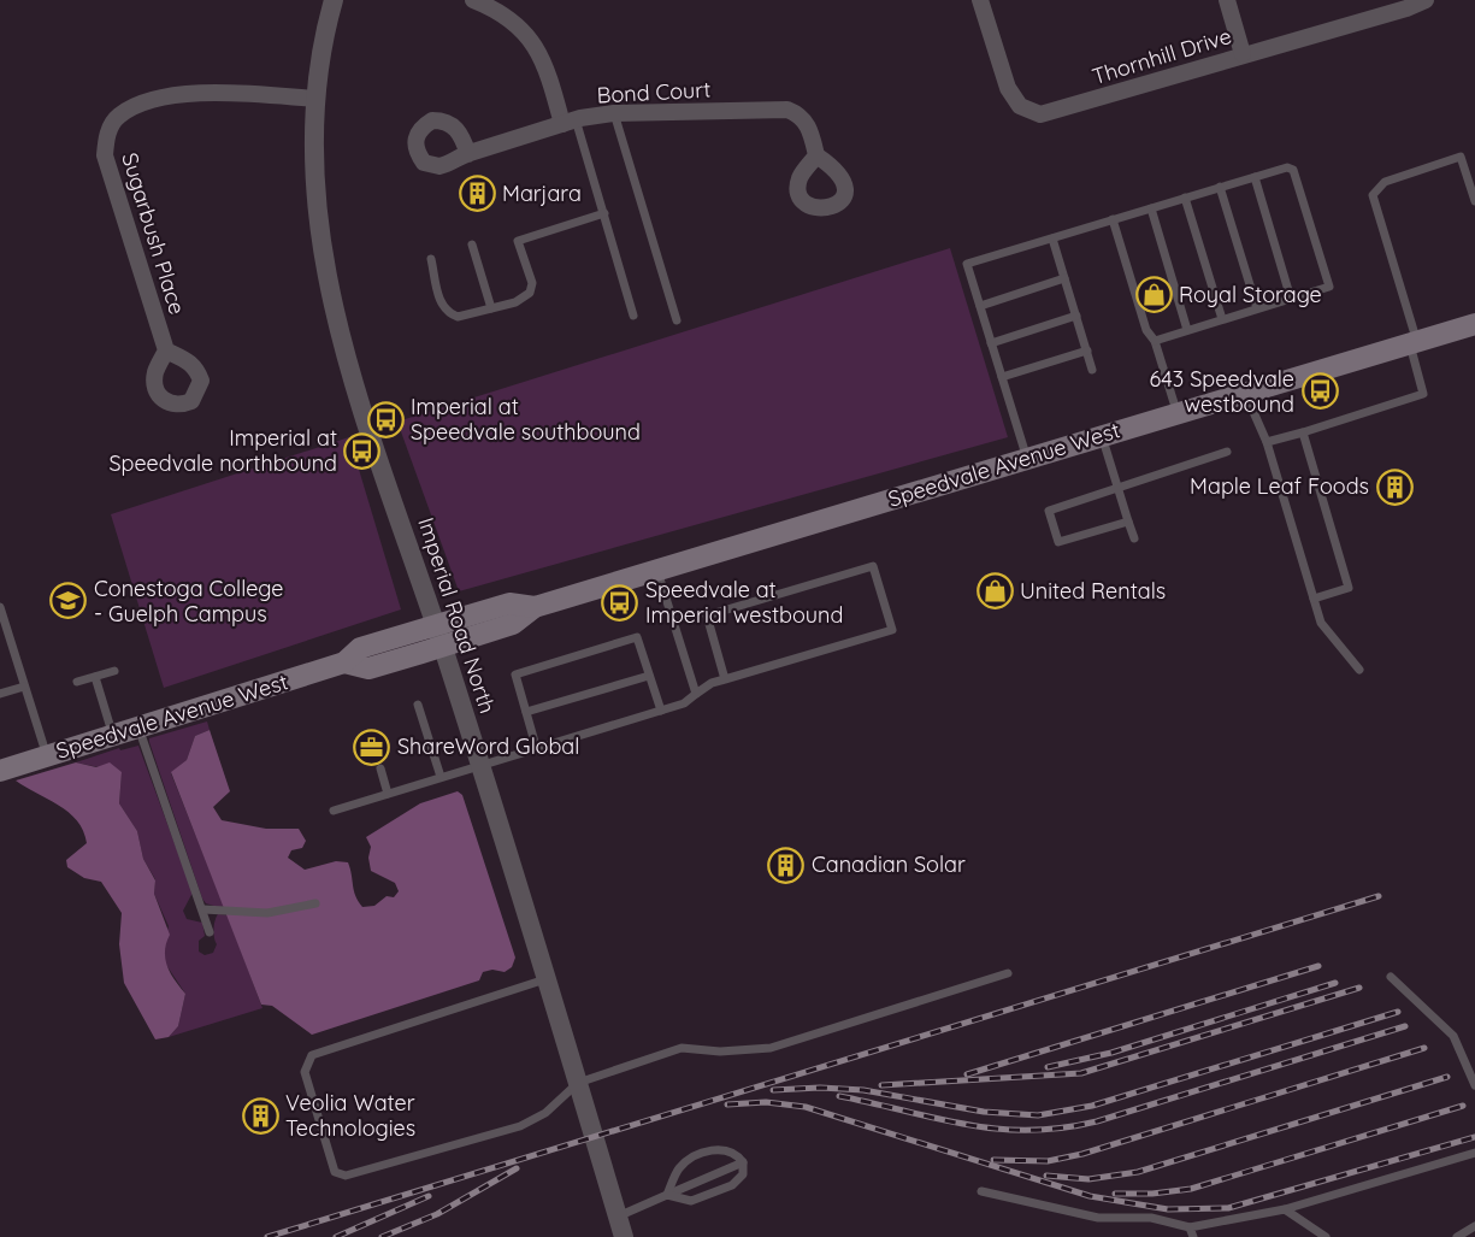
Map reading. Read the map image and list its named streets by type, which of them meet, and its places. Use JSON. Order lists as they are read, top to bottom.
{
  "streets": {
    "main road": ["Speedvale Avenue West"],
    "street": [
      "Thornhill Drive",
      "Bond Court",
      "Sugarbush Place",
      "Imperial Road North"
    ]
  },
  "crossings": [
    ["Sugarbush Place", "Imperial Road North"],
    ["Speedvale Avenue West", "Imperial Road North"]
  ],
  "places": {
    "building": [
      "Marjara",
      "Maple Leaf Foods",
      "Canadian Solar",
      "Veolia Water Technologies"
    ],
    "shop": ["Royal Storage", "United Rentals"],
    "bus stop": [
      "643 Speedvale westbound",
      "Imperial at Speedvale southbound",
      "Imperial at Speedvale northbound",
      "Speedvale at Imperial westbound"
    ],
    "school or university": ["Conestoga College - Guelph Campus"],
    "office": ["ShareWord Global"]
  }
}
